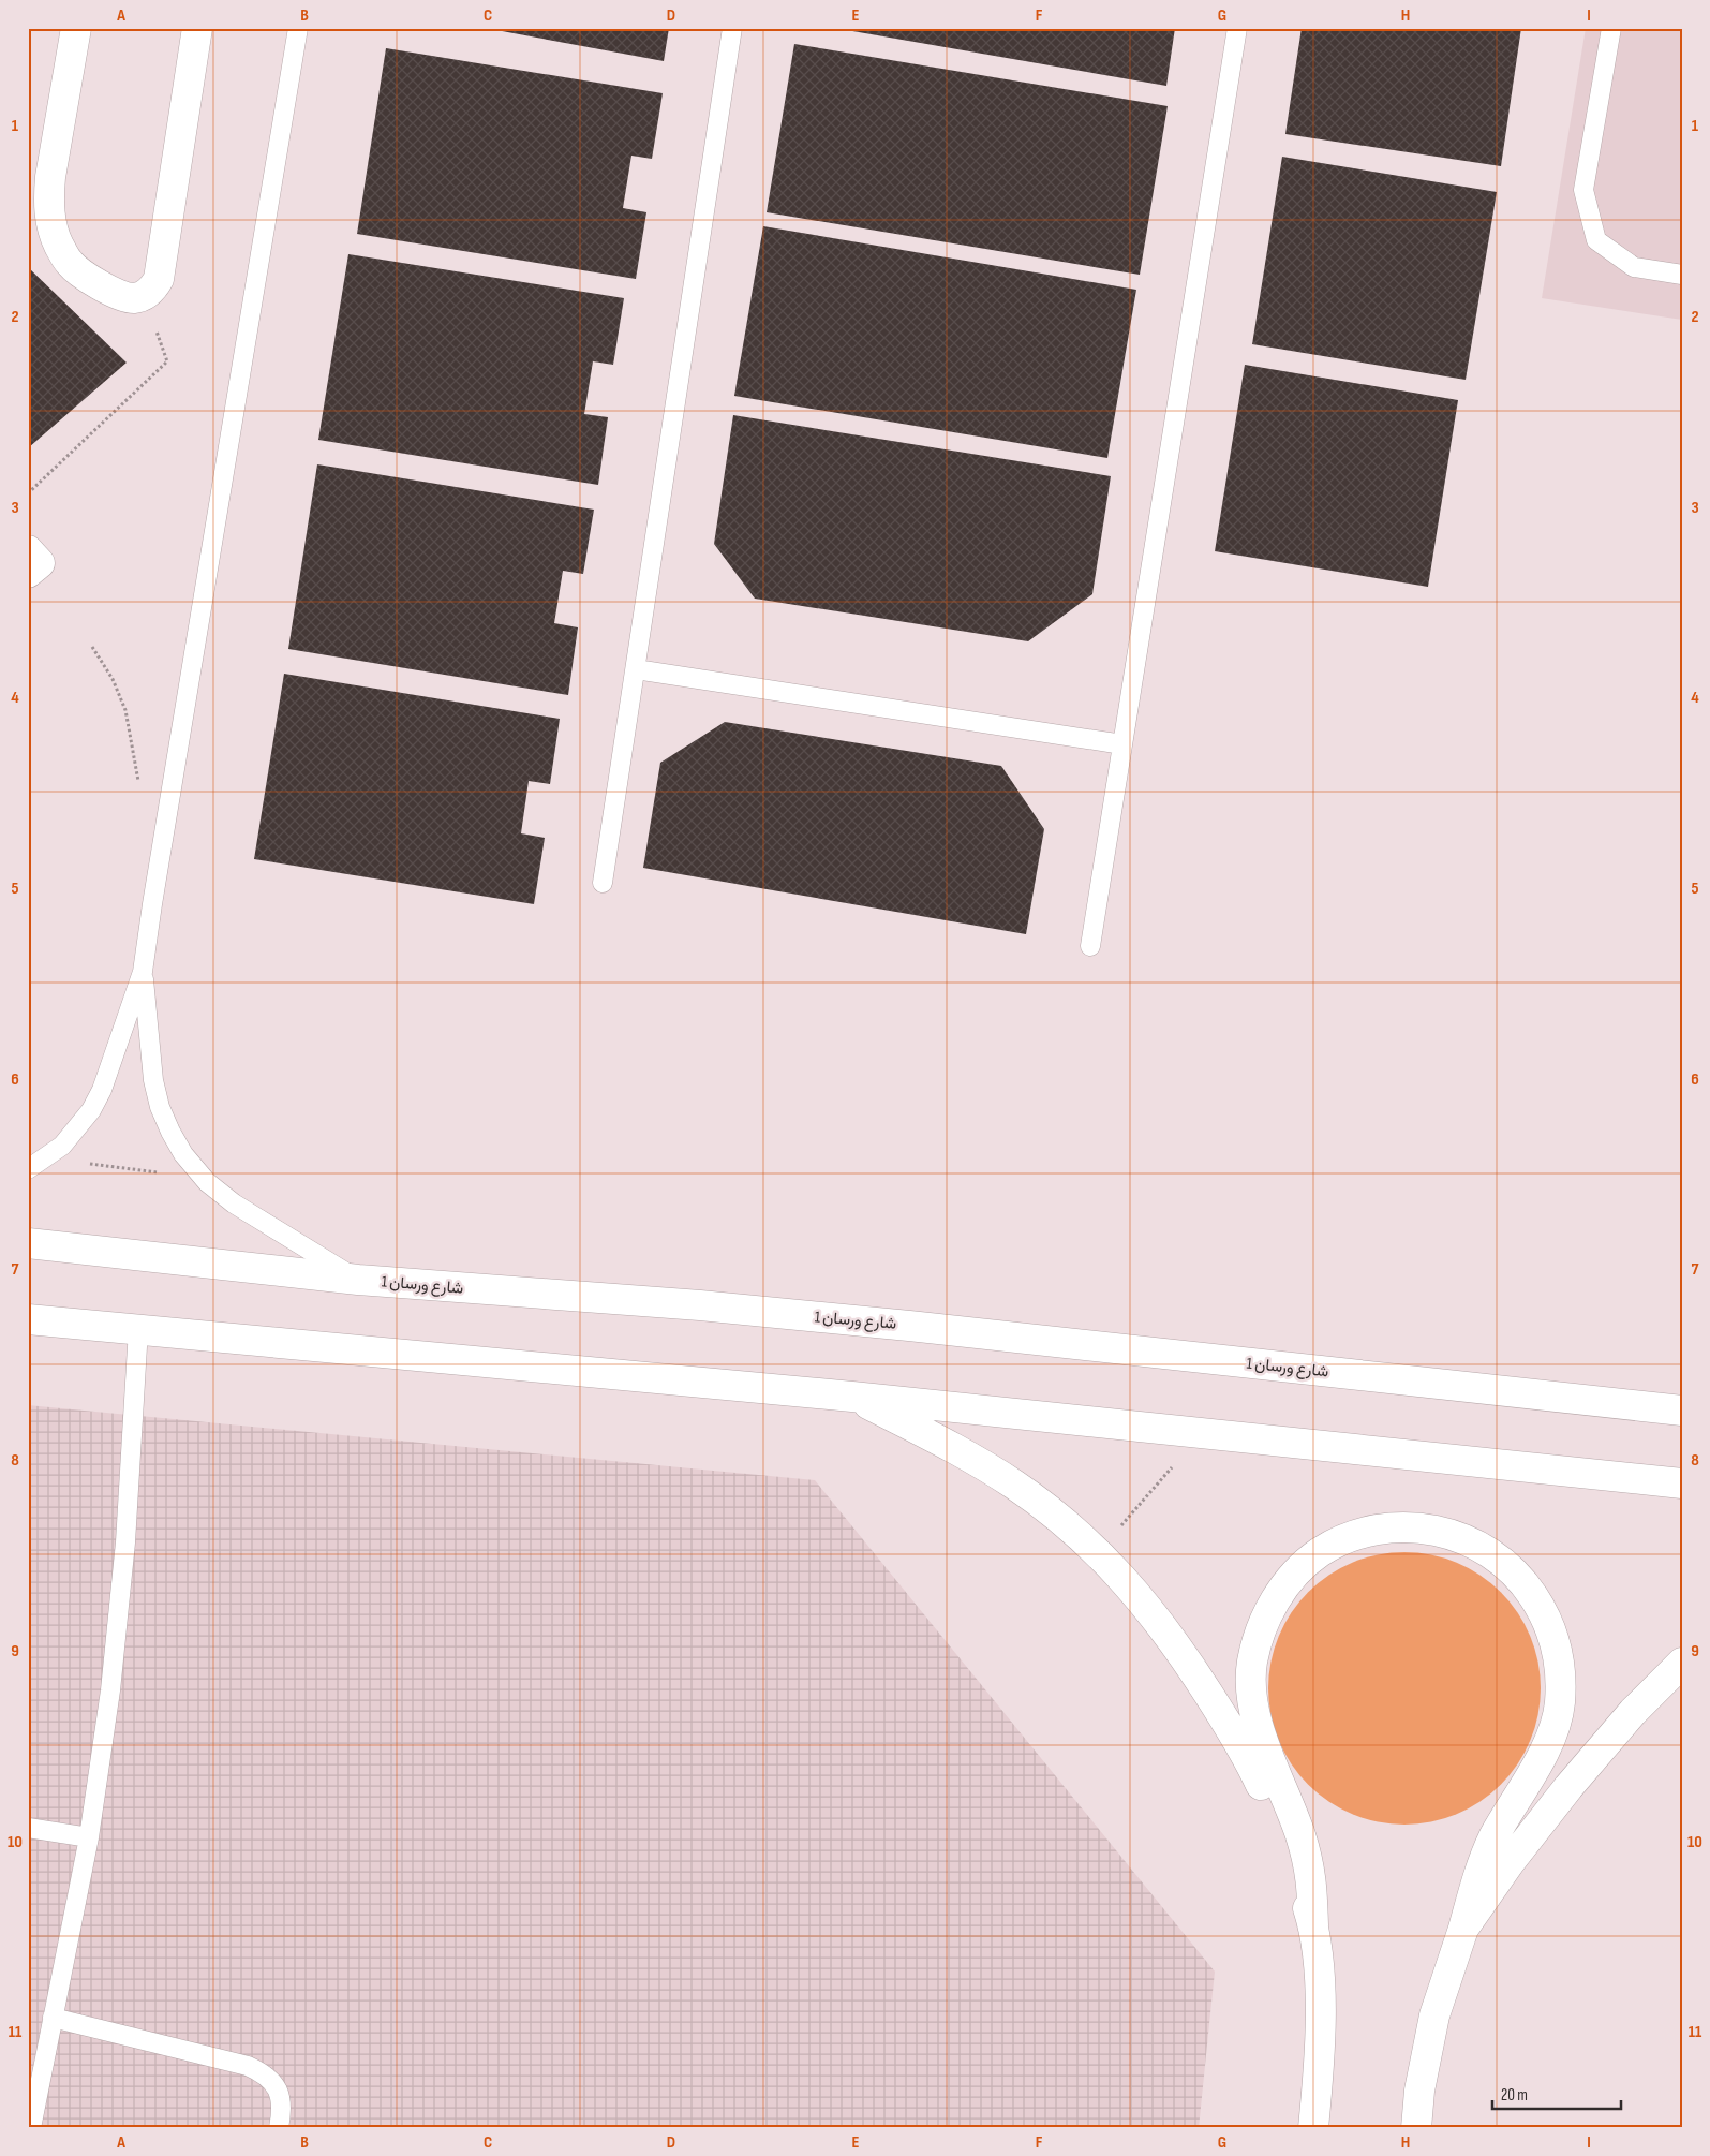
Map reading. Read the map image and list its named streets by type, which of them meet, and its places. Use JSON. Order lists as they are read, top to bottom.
{
  "streets": {
    "street": ["شارع ورسان 1"]
  },
  "scale_bar": "20 m",
  "grid": {
    "columns": [
      "A",
      "B",
      "C",
      "D",
      "E",
      "F",
      "G",
      "H",
      "I"
    ],
    "rows": [
      "1",
      "2",
      "3",
      "4",
      "5",
      "6",
      "7",
      "8",
      "9",
      "10",
      "11"
    ]
  }
}
